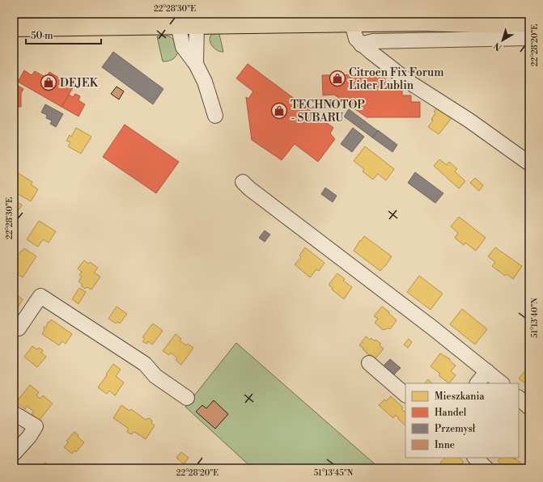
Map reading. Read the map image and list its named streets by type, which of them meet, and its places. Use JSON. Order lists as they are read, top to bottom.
{
  "places": {
    "shop": ["Citroen Fix Forum Lider Lublin", "DEJEK", "TECHNOTOP - SUBARU"]
  },
  "legend": [
    "Mieszkania",
    "Handel",
    "Przemysł",
    "Inne"
  ],
  "scale_bar": "50 m",
  "north": "bottom left",
  "coordinates": [
    "22°28'30\"E",
    "22°28'20\"E",
    "51°13'40\"N",
    "51°13'45\"N"
  ]
}
